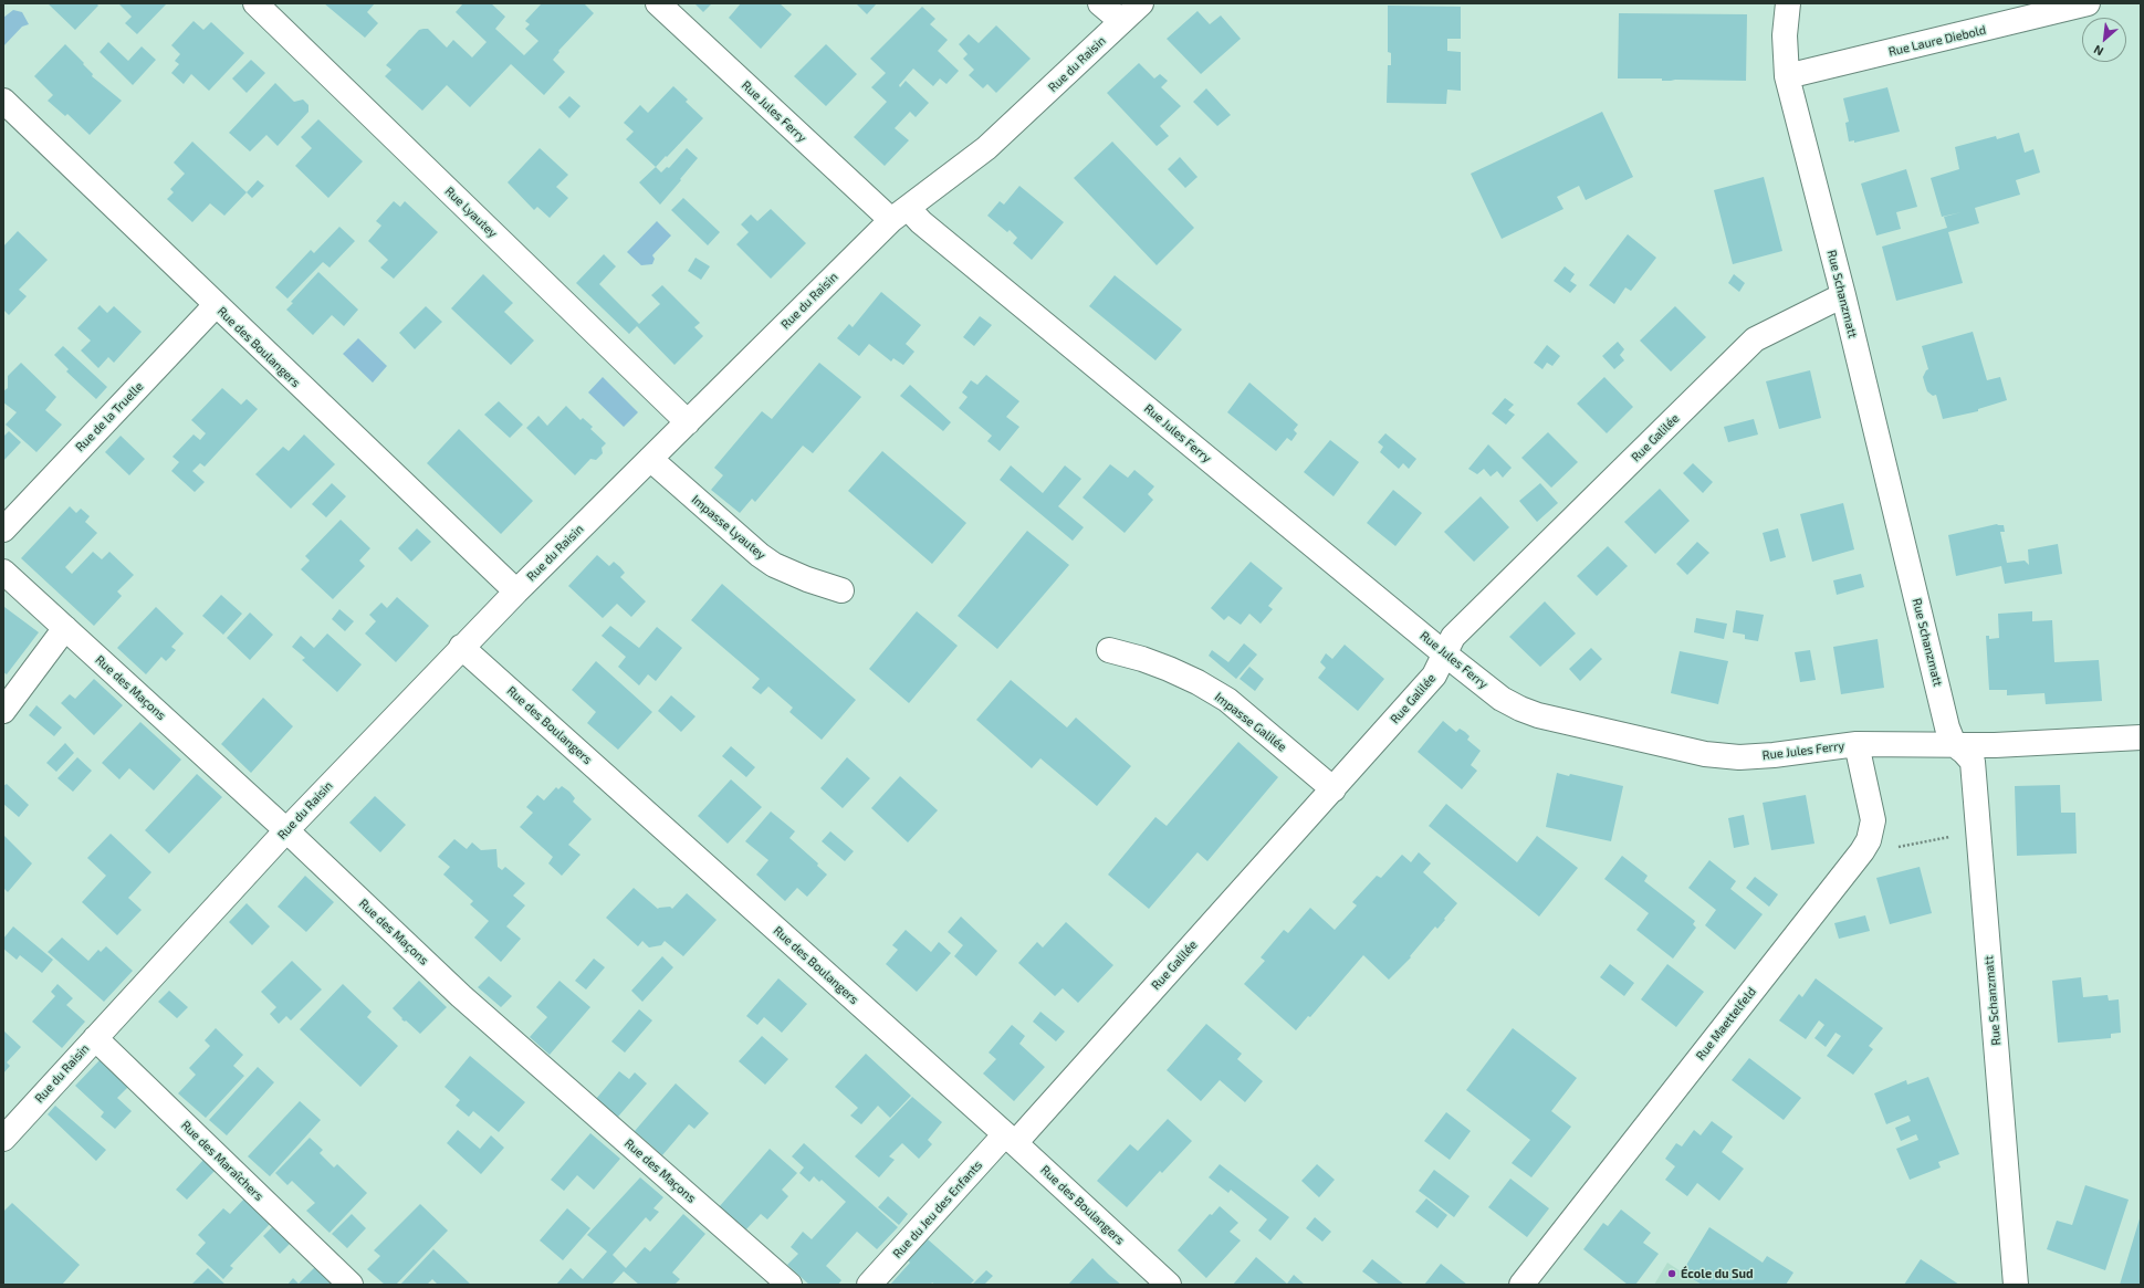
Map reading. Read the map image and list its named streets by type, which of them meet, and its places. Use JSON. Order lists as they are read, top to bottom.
{
  "streets": {
    "street": [
      "Rue Laure Diebold",
      "Rue du Raisin",
      "Rue Jules Ferry",
      "Rue Lyautey",
      "Rue Schanzmatt",
      "Rue des Boulangers",
      "Rue de la Truelle",
      "Rue Galilée",
      "Impasse Lyautey",
      "Rue des Maçons",
      "Impasse Galilée",
      "Rue Maettelfeld",
      "Rue des Maraîchers",
      "Rue du Jeu des Enfants"
    ]
  },
  "crossings": [
    ["Rue Laure Diebold", "Rue Schanzmatt"],
    ["Rue du Raisin", "Rue Jules Ferry"],
    ["Rue du Raisin", "Rue Lyautey"],
    ["Rue du Raisin", "Rue des Boulangers"],
    ["Rue du Raisin", "Impasse Lyautey"],
    ["Rue du Raisin", "Rue des Maçons"],
    ["Rue du Raisin", "Rue des Maraîchers"],
    ["Rue Jules Ferry", "Rue Schanzmatt"],
    ["Rue Jules Ferry", "Rue Galilée"],
    ["Rue Jules Ferry", "Rue Maettelfeld"],
    ["Rue Schanzmatt", "Rue Galilée"],
    ["Rue des Boulangers", "Rue de la Truelle"],
    ["Rue des Boulangers", "Rue Galilée"],
    ["Rue des Boulangers", "Rue du Jeu des Enfants"],
    ["Rue Galilée", "Impasse Galilée"],
    ["Rue Galilée", "Rue du Jeu des Enfants"]
  ],
  "places": ["École du Sud"],
  "north": "bottom left"
}
